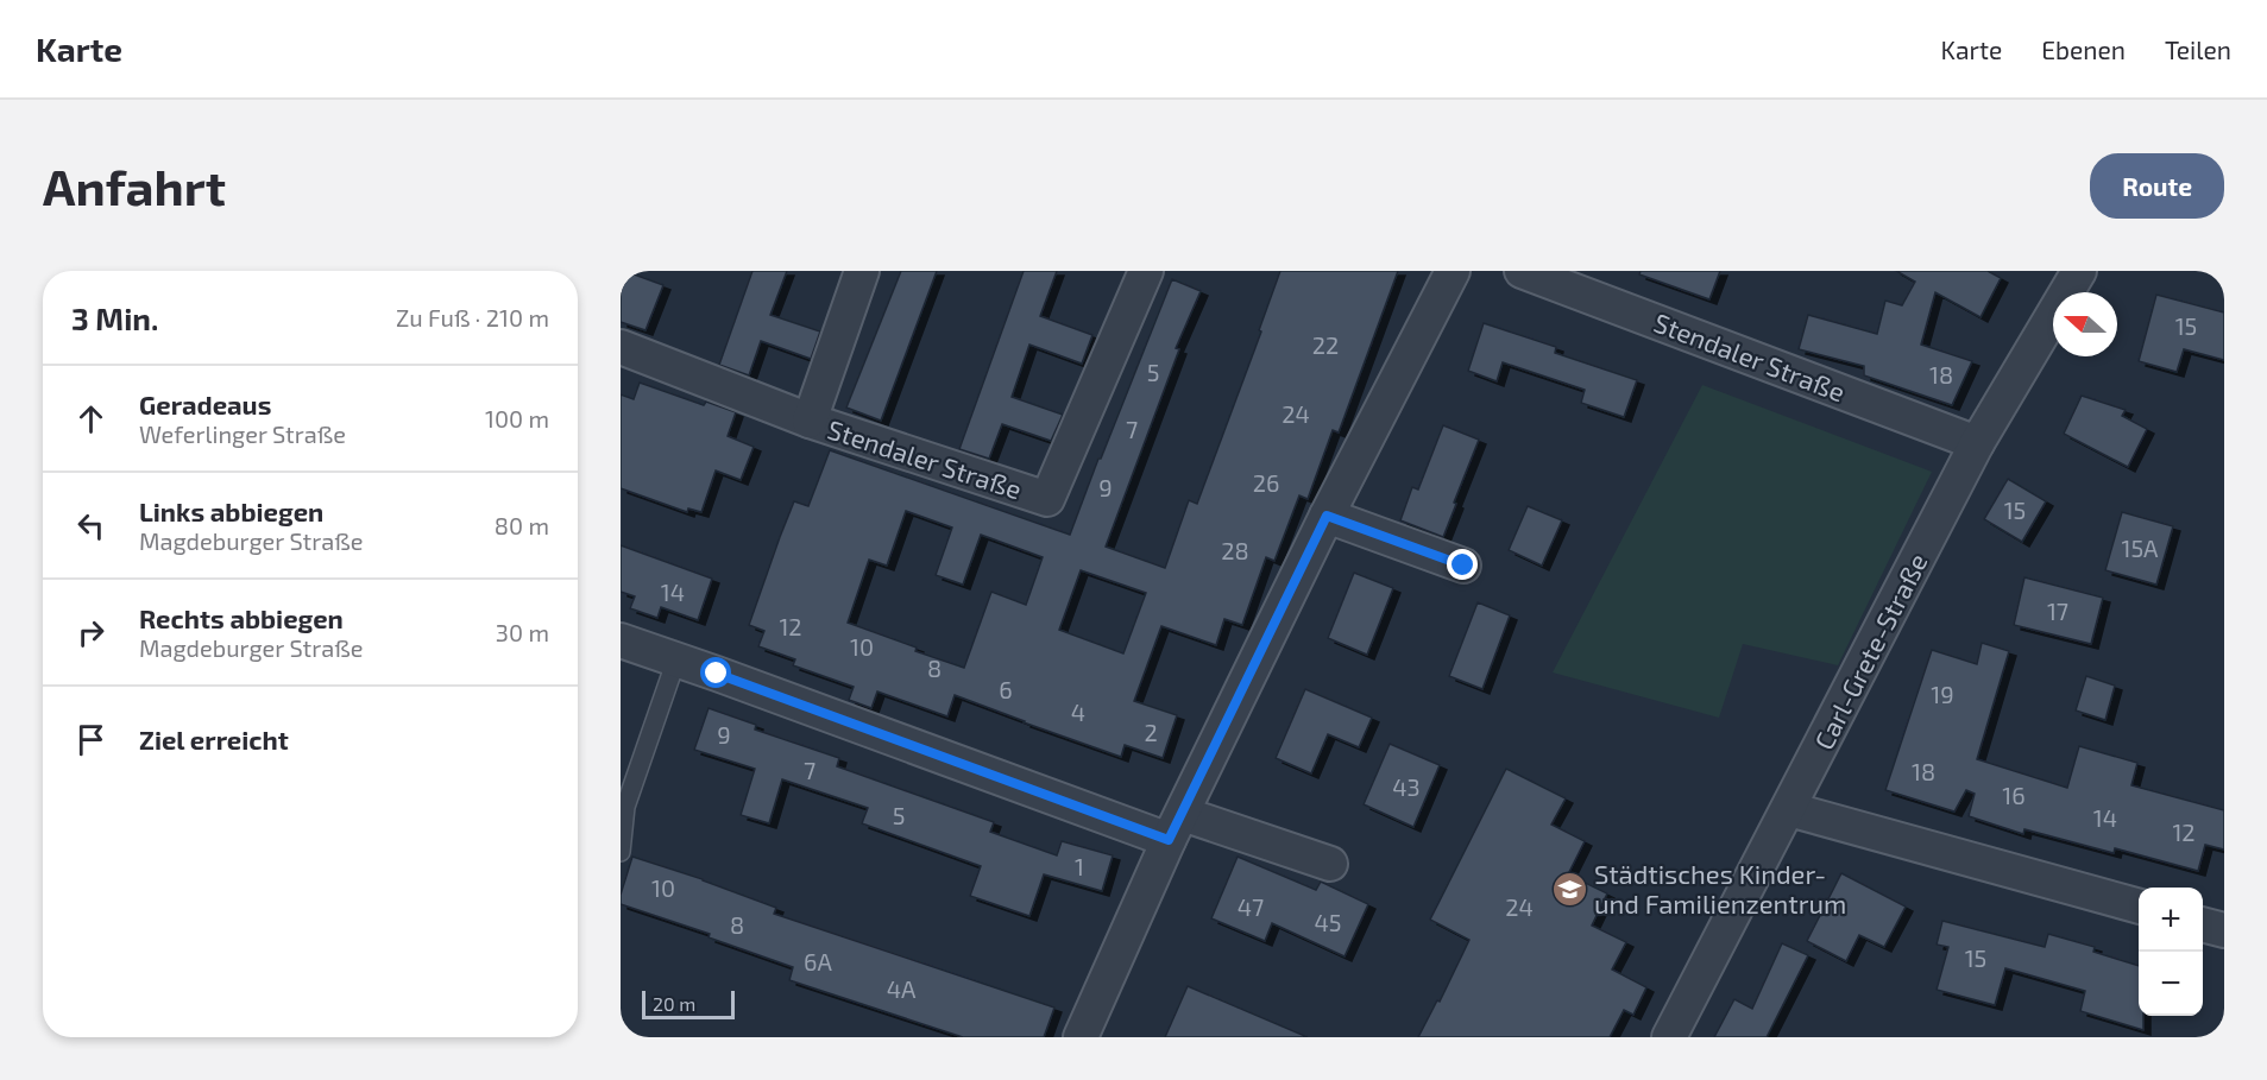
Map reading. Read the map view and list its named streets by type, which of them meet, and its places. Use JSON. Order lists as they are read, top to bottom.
{
  "streets": {
    "street": ["Stendaler Straße", "Carl-Grete-Straße"]
  },
  "crossings": [
    ["Stendaler Straße", "Carl-Grete-Straße"]
  ],
  "places": {
    "school or university": ["Städtisches Kinder- und Familienzentrum"]
  },
  "house_numbers": [
    "15",
    "22",
    "5",
    "18",
    "24",
    "7",
    "26",
    "9",
    "15",
    "15A",
    "28",
    "14",
    "17",
    "12",
    "10",
    "8",
    "6",
    "19",
    "4",
    "2",
    "9",
    "7",
    "18",
    "43",
    "16",
    "5",
    "14",
    "12",
    "1",
    "10",
    "47",
    "24",
    "45",
    "8",
    "15",
    "6A",
    "4A"
  ],
  "scale_bar": "20 m",
  "north": "left",
  "page": {
    "header": "Karte",
    "nav": ["Karte", "Ebenen", "Teilen"],
    "buttons": "Route",
    "title": "Anfahrt",
    "heading": ["3 Min.", "Zu Fuß · 210 m"],
    "list": [
      ["Geradeaus", "Weferlinger Straße", "100 m"],
      ["Links abbiegen", "Magdeburger Straße", "80 m"],
      ["Rechts abbiegen", "Magdeburger Straße", "30 m"],
      "Ziel erreicht"
    ],
    "map_buttons": ["+", "−"],
    "scale": "20 m"
  }
}
